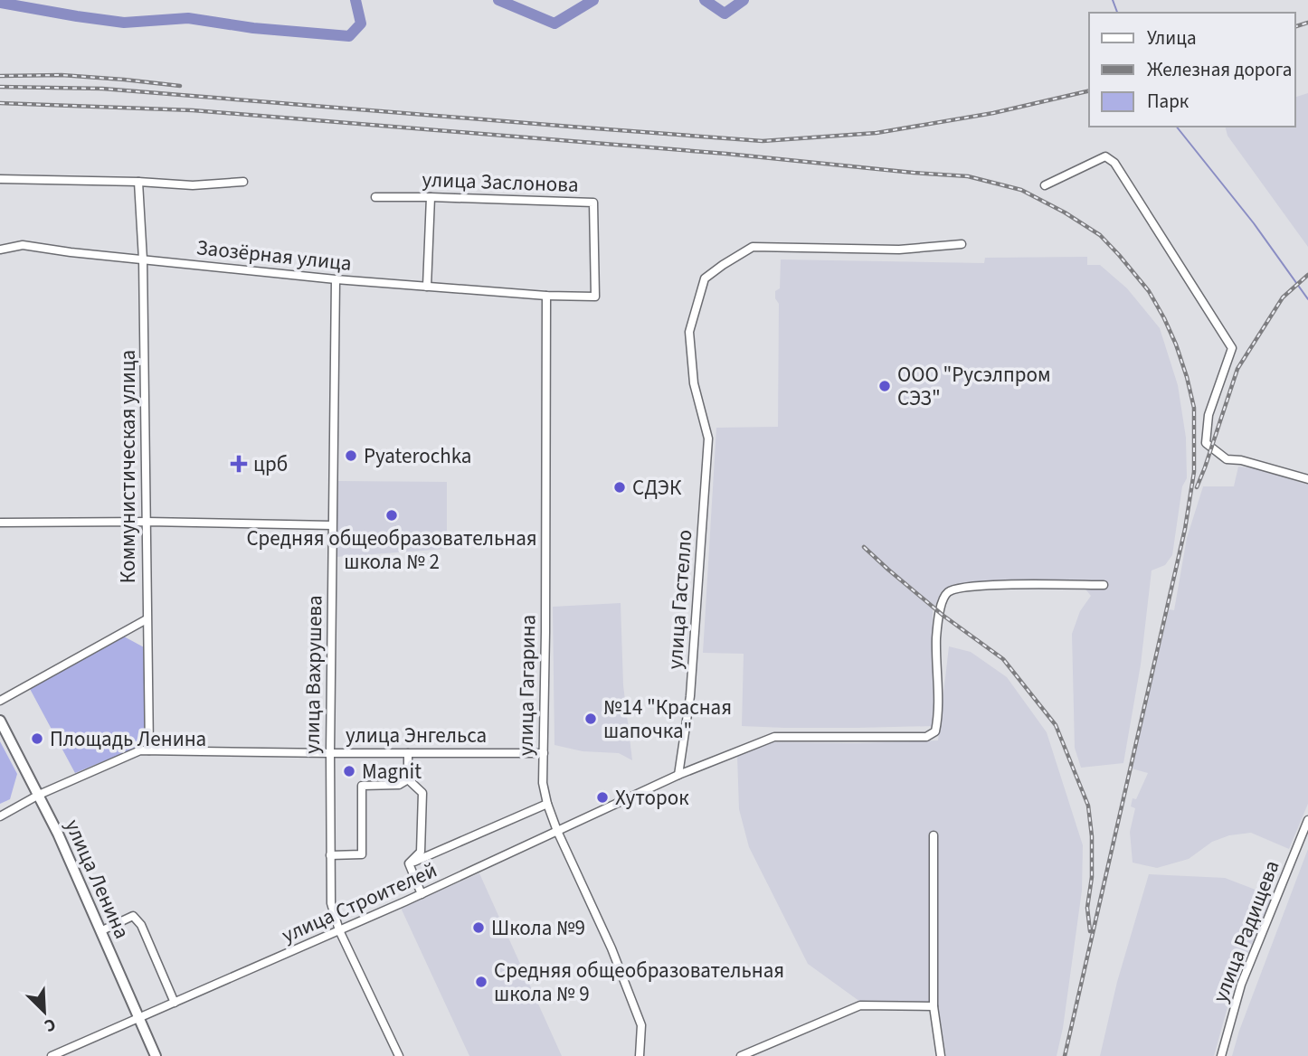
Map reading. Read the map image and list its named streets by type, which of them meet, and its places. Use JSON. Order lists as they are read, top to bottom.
{
  "streets": {
    "main road": ["улица Ленина"],
    "street": [
      "улица Заслонова",
      "Заозёрная улица",
      "Коммунистическая улица",
      "улица Гастелло",
      "улица Вахрушева",
      "улица Гагарина",
      "улица Энгельса",
      "улица Строителей",
      "улица Радищева"
    ]
  },
  "crossings": [
    ["улица Заслонова", "Заозёрная улица"],
    ["улица Заслонова", "улица Гагарина"],
    ["Заозёрная улица", "Коммунистическая улица"],
    ["Заозёрная улица", "улица Вахрушева"],
    ["Заозёрная улица", "улица Гагарина"],
    ["Коммунистическая улица", "улица Энгельса"],
    ["улица Гастелло", "улица Строителей"],
    ["улица Вахрушева", "улица Энгельса"],
    ["улица Вахрушева", "улица Строителей"],
    ["улица Гагарина", "улица Энгельса"],
    ["улица Гагарина", "улица Строителей"],
    ["улица Энгельса", "улица Ленина"],
    ["улица Ленина", "улица Строителей"]
  ],
  "places": {
    "other": [
      "ООО \"Русэлпром СЭЗ\"",
      "Pyaterochka",
      "СДЭК",
      "Средняя общеобразовательная школа № 2",
      "№14 \"Красная шапочка\"",
      "Площадь Ленина",
      "Magnit",
      "Хуторок",
      "Школа №9",
      "Средняя общеобразовательная школа № 9"
    ],
    "health": ["црб"]
  },
  "legend": ["Улица", "Железная дорога", "Парк"],
  "north": "bottom right"
}
